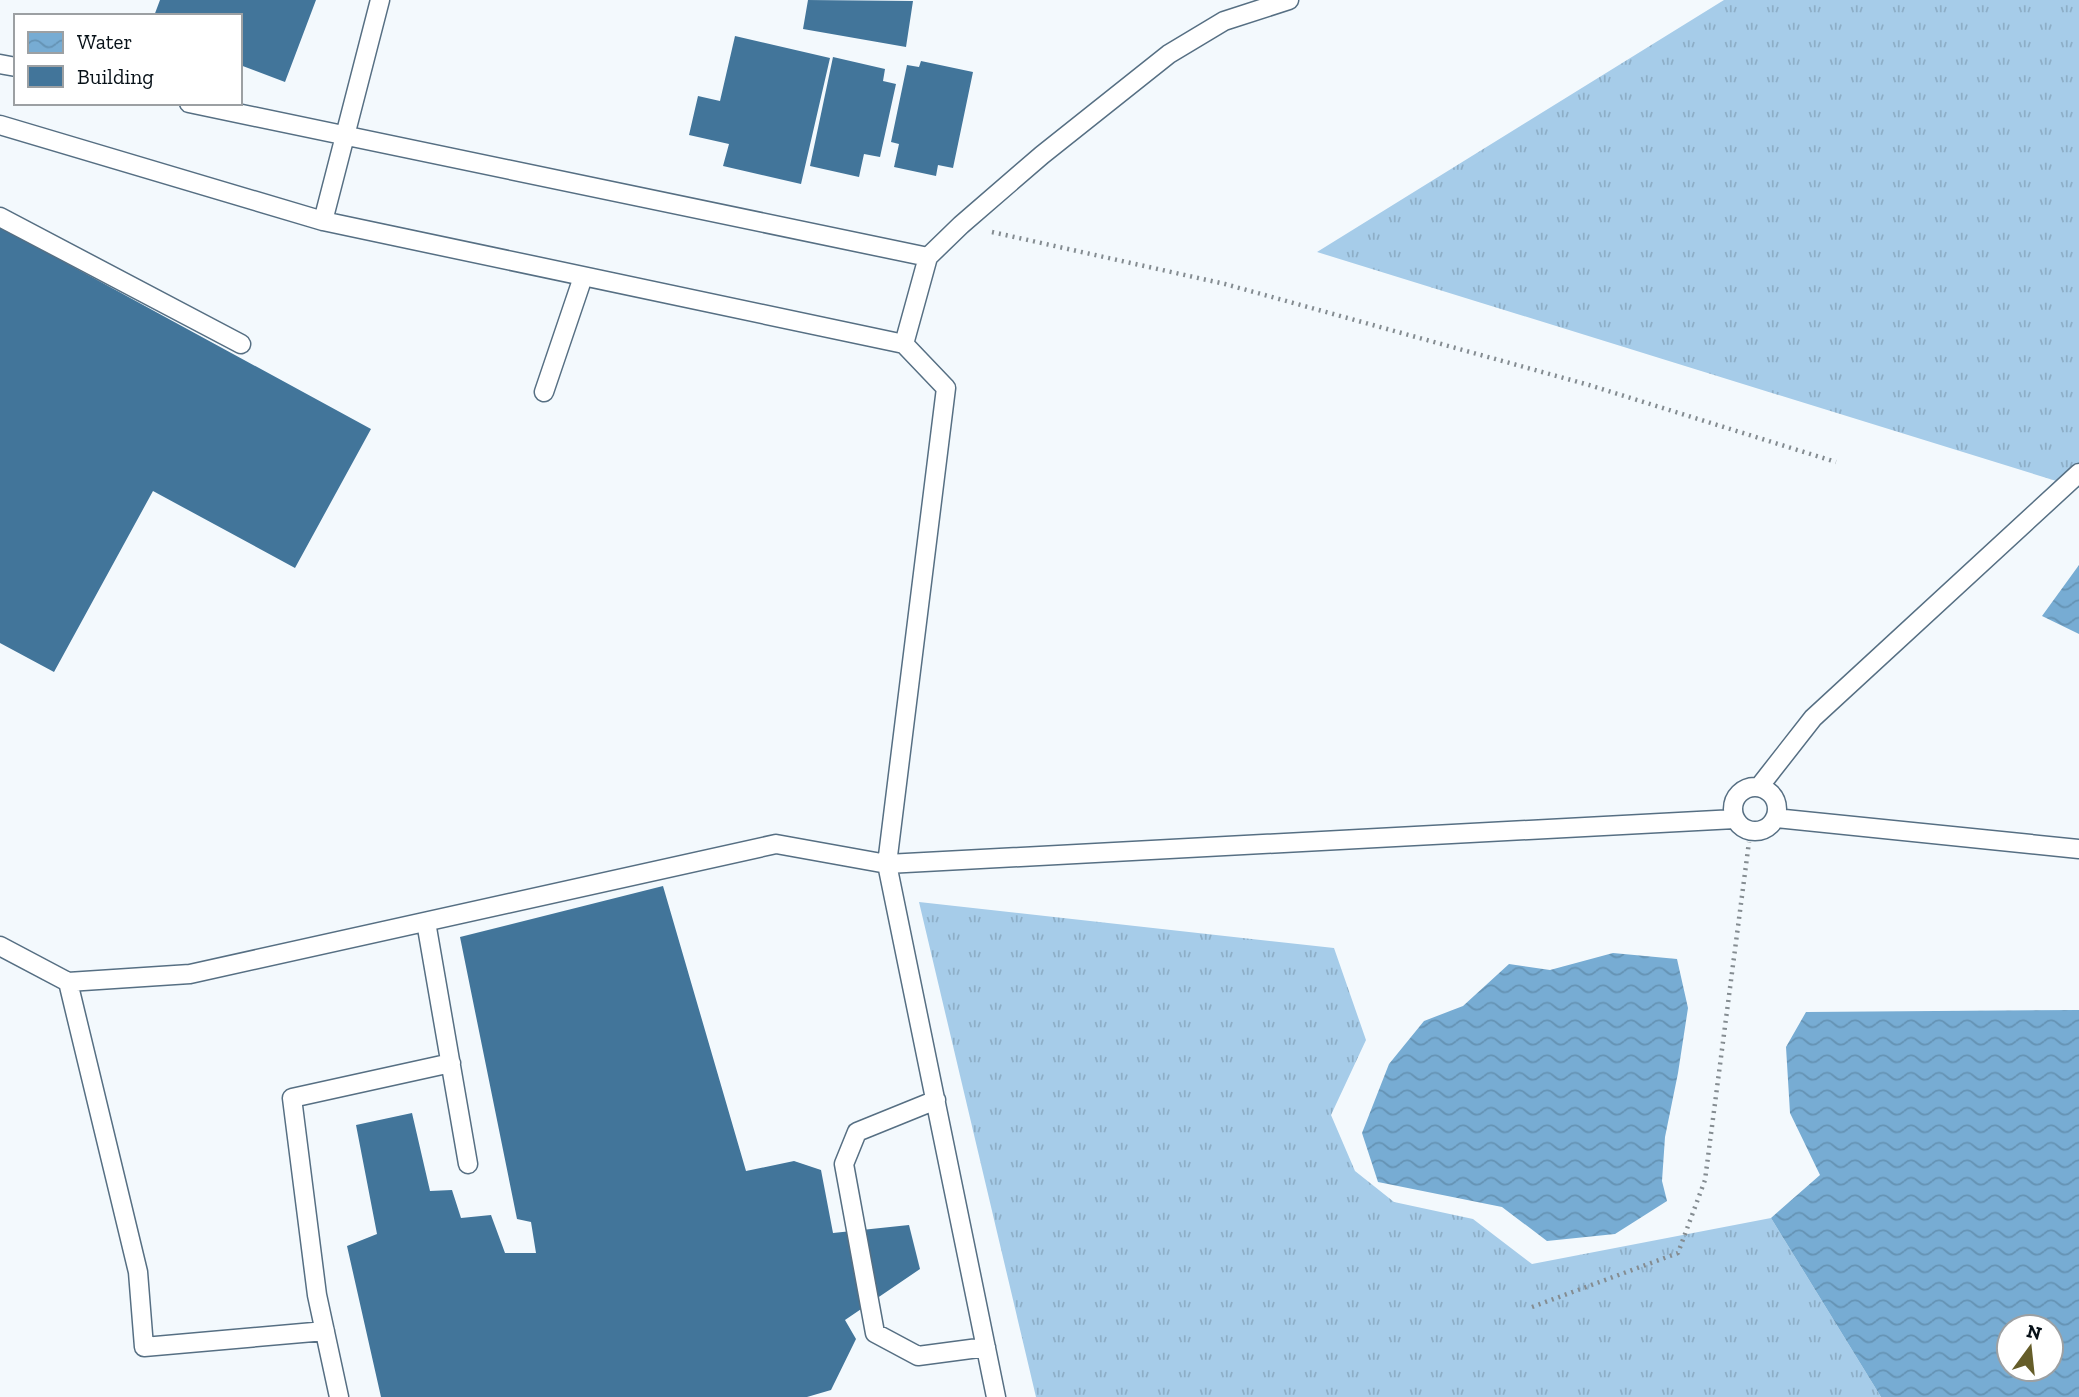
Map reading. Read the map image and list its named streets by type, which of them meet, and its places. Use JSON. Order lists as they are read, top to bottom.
{
  "legend": ["Water", "Building"],
  "north": "top"
}
